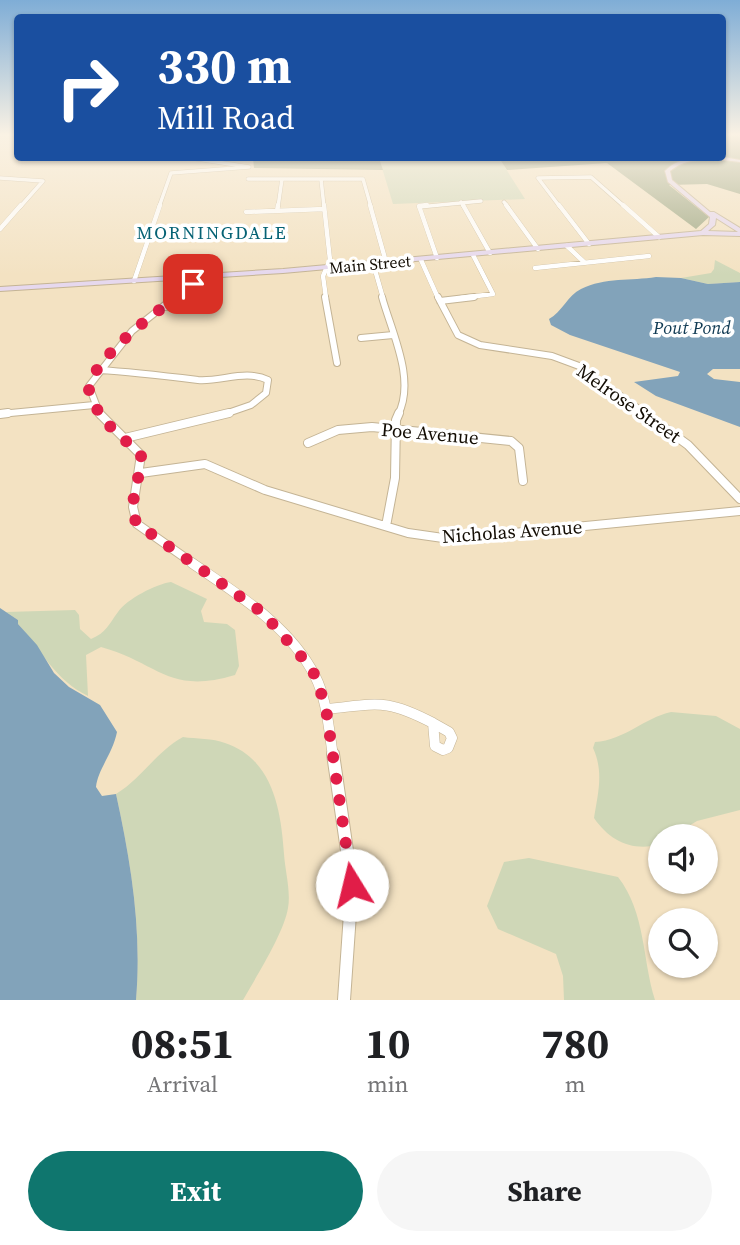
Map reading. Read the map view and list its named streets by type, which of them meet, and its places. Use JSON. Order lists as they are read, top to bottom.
{
  "streets": {
    "main road": ["Main Street"],
    "street": ["Melrose Street", "Poe Avenue", "Nicholas Avenue"]
  },
  "crossings": [
    ["Main Street", "Melrose Street"]
  ],
  "districts": ["MORNINGDALE"],
  "water": ["Pout Pond"],
  "page": {
    "turn": ["330 m", "Mill Road"],
    "eta": [
      "08:51",
      "Arrival",
      "10",
      "min",
      "780",
      "m"
    ],
    "buttons": ["Exit", "Share"]
  }
}
